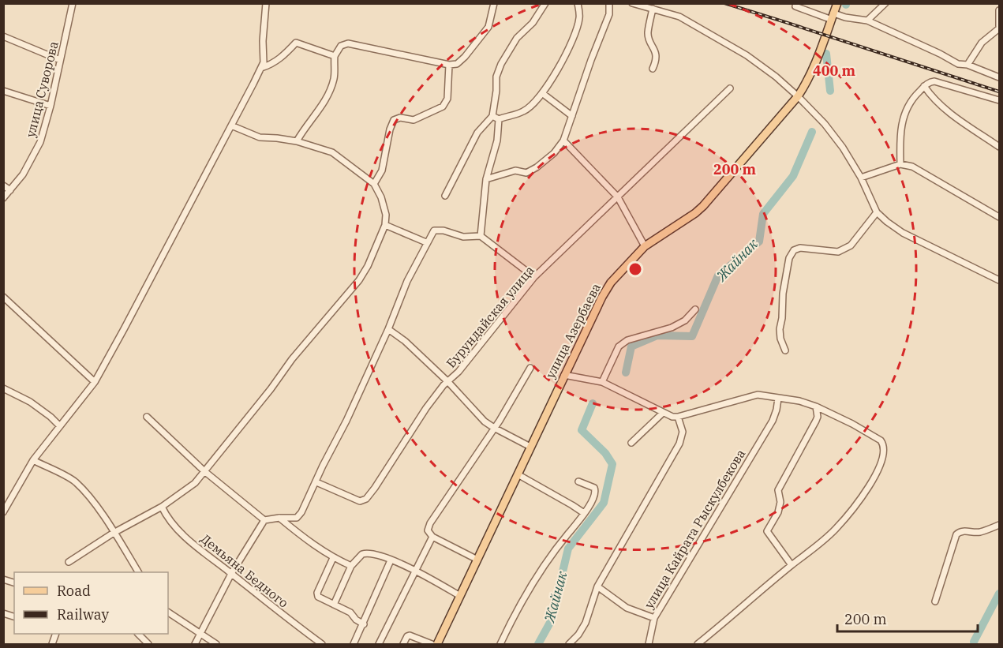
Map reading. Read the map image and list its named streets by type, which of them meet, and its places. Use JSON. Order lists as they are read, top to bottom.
{
  "streets": {
    "main road": ["улица Азербаева"],
    "street": [
      "улица Суворова",
      "Бурундайская улица",
      "улица Кайрата Рыскулбекова",
      "Демьяна Бедного"
    ]
  },
  "water": ["Жайнак"],
  "legend": ["Road", "Railway"],
  "scale_bar": "200 m",
  "rings": ["400 m", "200 m"]
}
